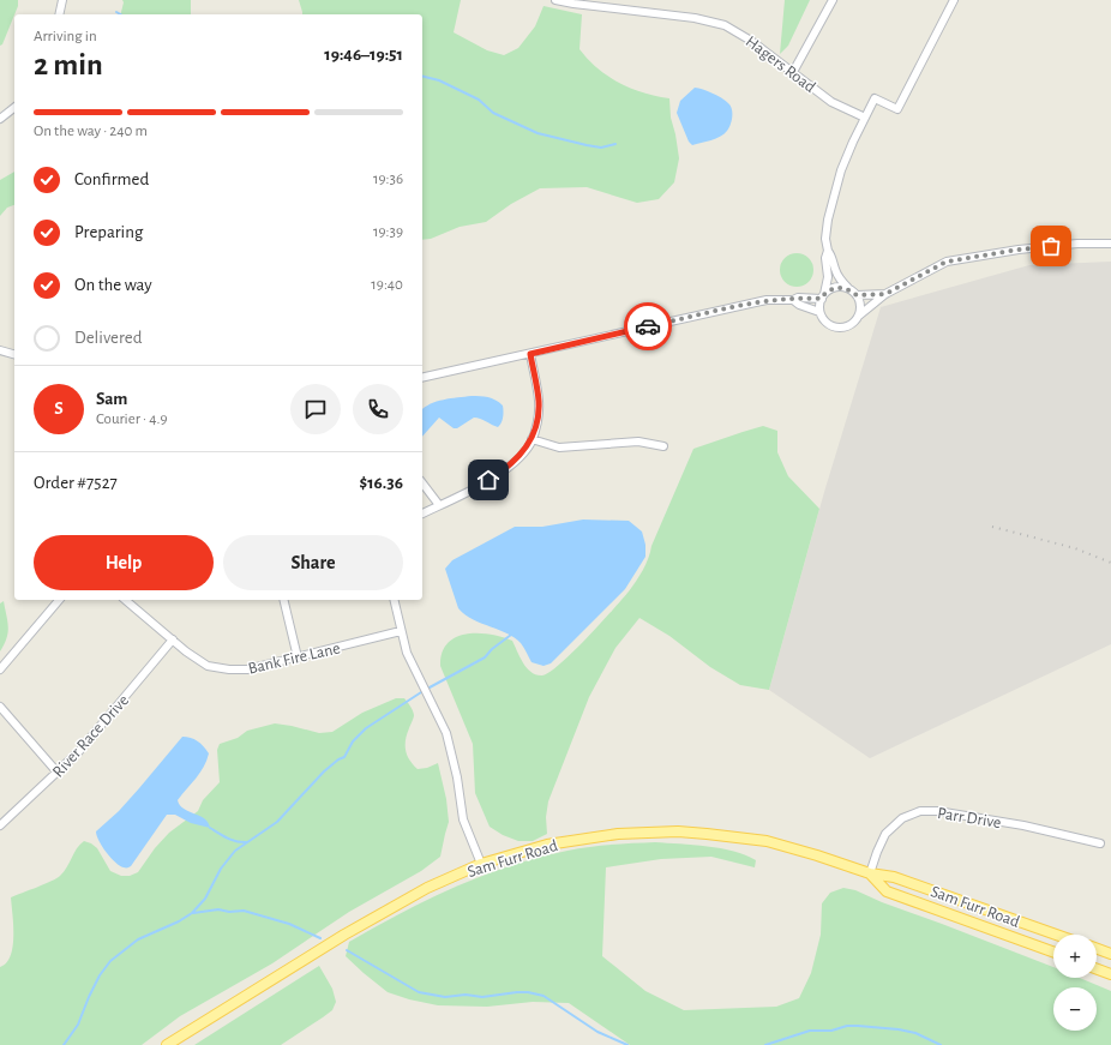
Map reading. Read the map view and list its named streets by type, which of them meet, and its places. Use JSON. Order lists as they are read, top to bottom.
{
  "streets": {
    "main road": ["Sam Furr Road"],
    "street": [
      "Hagers Road",
      "Bank Fire Lane",
      "River Race Drive",
      "Parr Drive"
    ]
  },
  "crossings": [
    ["Bank Fire Lane", "River Race Drive"],
    ["Parr Drive", "Sam Furr Road"]
  ],
  "page": {
    "heading": ["2 min", "Arriving in", "19:46–19:51"],
    "panel": [
      "Sam",
      "Courier · 4.9",
      "Order #7527",
      "$16.36"
    ],
    "bar": "On the way · 240 m",
    "list": [
      ["Confirmed", "19:36"],
      ["Preparing", "19:39"],
      ["On the way", "19:40"],
      "Delivered"
    ],
    "round": "S",
    "buttons": ["Help", "Share"],
    "map_buttons": ["+", "−"]
  }
}
